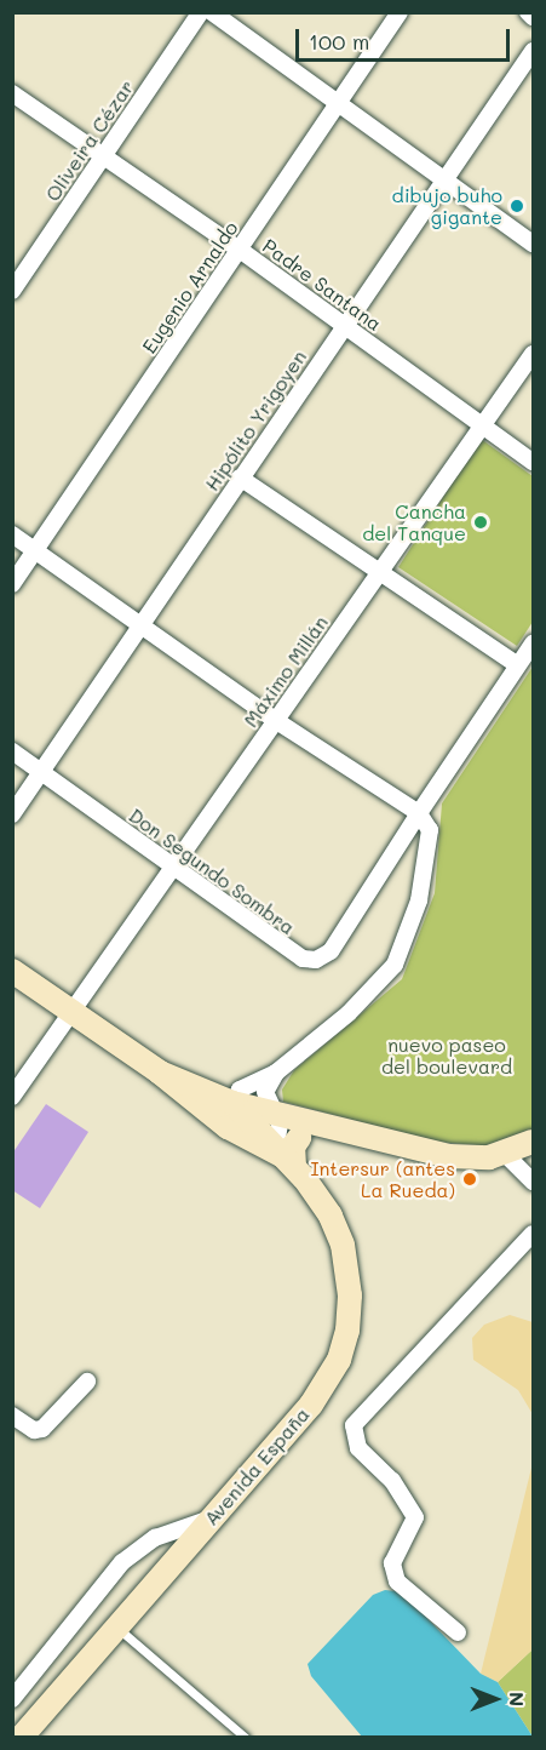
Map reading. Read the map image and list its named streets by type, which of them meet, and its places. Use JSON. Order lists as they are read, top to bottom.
{
  "streets": {
    "main road": ["Avenida España"],
    "street": [
      "Oliveira Cézar",
      "Padre Santana",
      "Eugenio Arnaldo",
      "Hipólito Yrigoyen",
      "Máximo Millán",
      "Don Segundo Sombra"
    ]
  },
  "crossings": [
    ["Oliveira Cézar", "Padre Santana"],
    ["Padre Santana", "Eugenio Arnaldo"],
    ["Padre Santana", "Hipólito Yrigoyen"],
    ["Padre Santana", "Máximo Millán"],
    ["Hipólito Yrigoyen", "Don Segundo Sombra"],
    ["Máximo Millán", "Don Segundo Sombra"]
  ],
  "parks": ["nuevo paseo del boulevard"],
  "places": ["dibujo buho gigante", "Cancha del Tanque", "Intersur (antes La Rueda)"],
  "scale_bar": "100 m",
  "north": "right"
}
